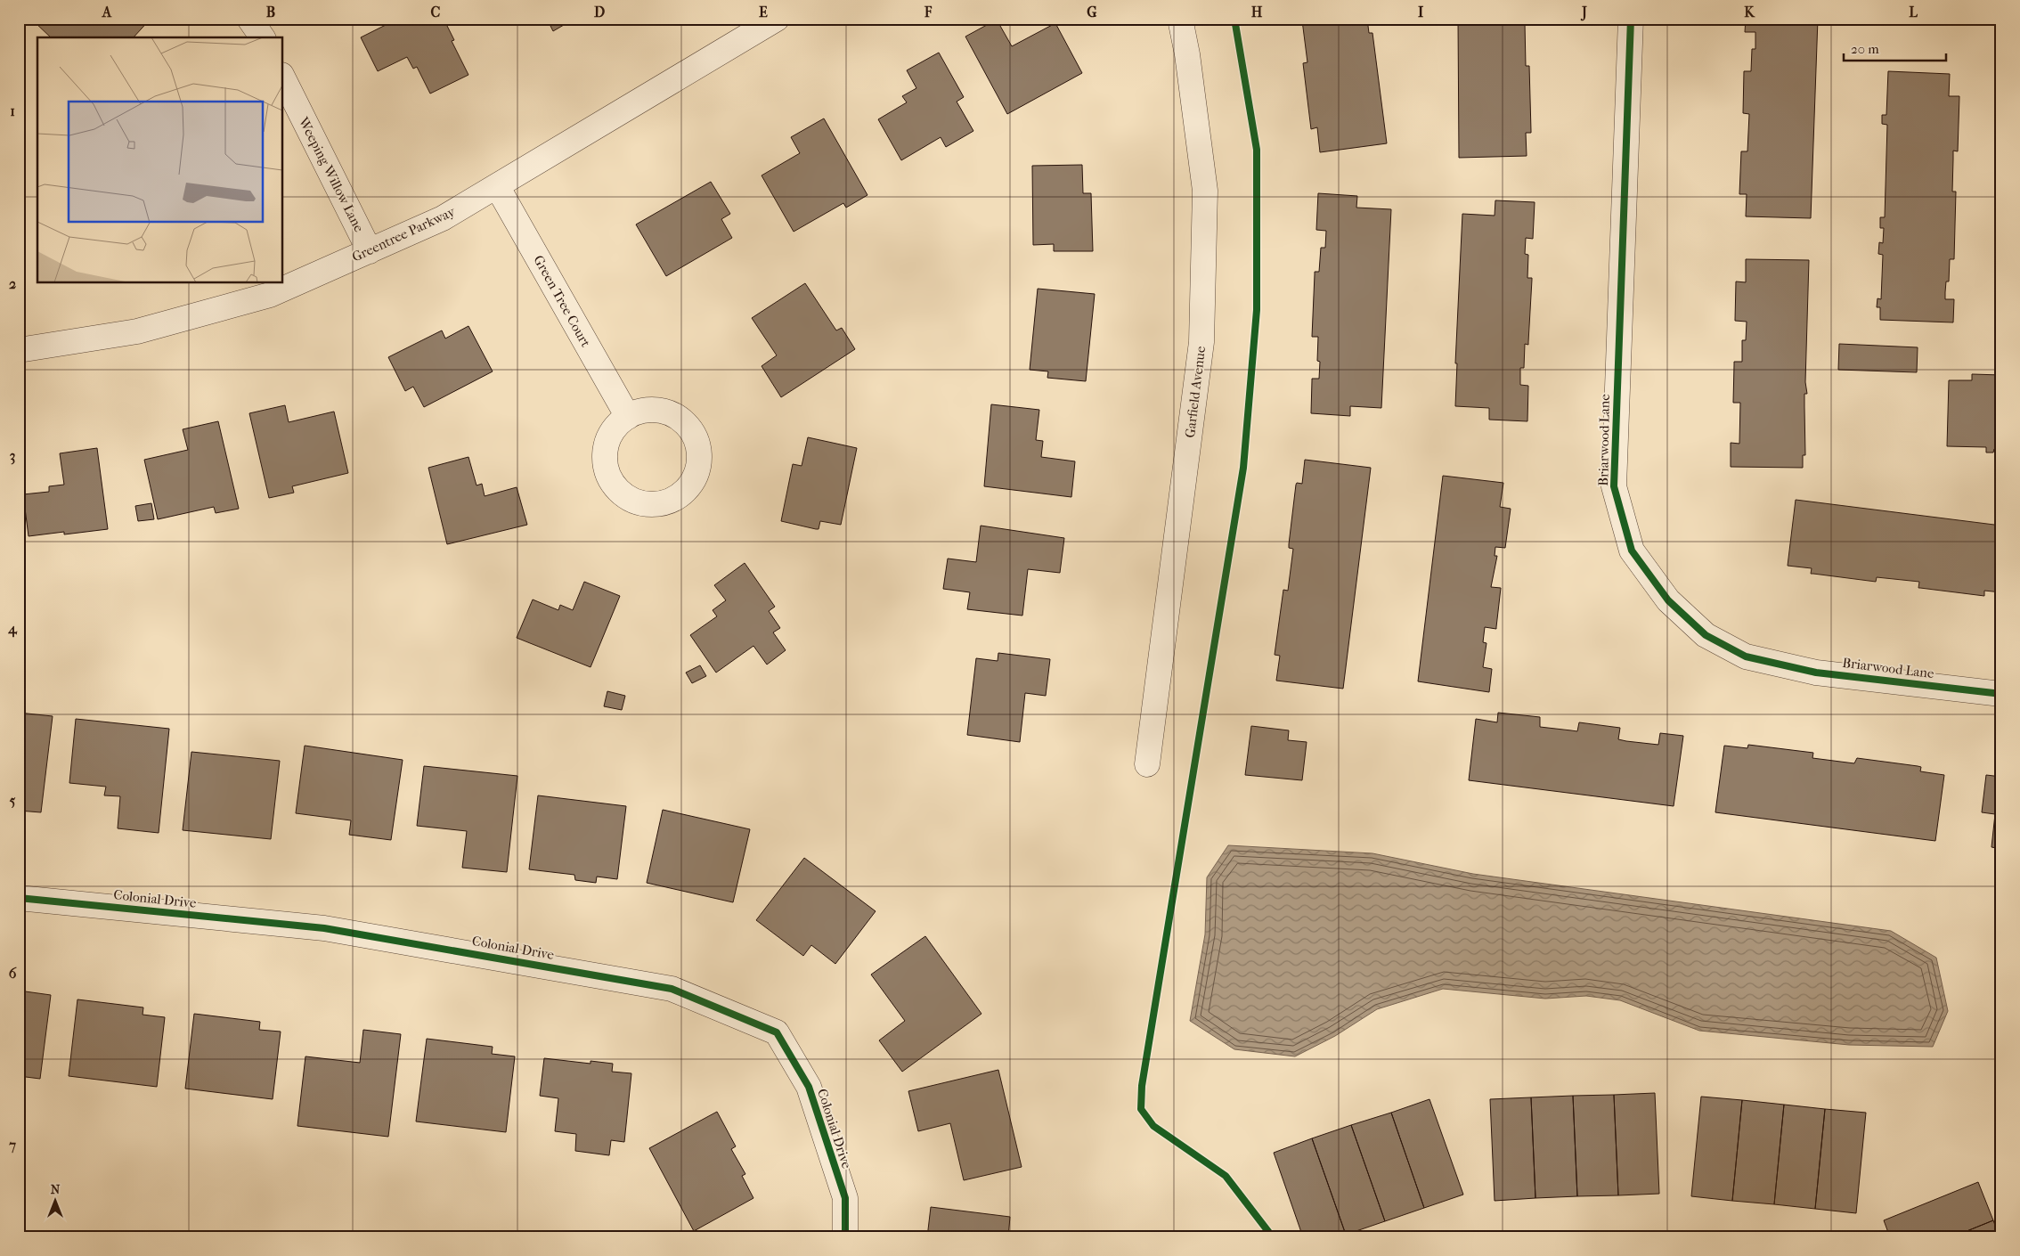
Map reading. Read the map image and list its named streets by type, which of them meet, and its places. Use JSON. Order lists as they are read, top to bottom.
{
  "streets": {
    "street": [
      "Weeping Willow Lane",
      "Greentree Parkway",
      "Green Tree Court",
      "Garfield Avenue",
      "Briarwood Lane",
      "Colonial Drive"
    ]
  },
  "crossings": [
    ["Weeping Willow Lane", "Greentree Parkway"],
    ["Greentree Parkway", "Green Tree Court"]
  ],
  "scale_bar": "20 m",
  "north": "top",
  "grid": {
    "columns": [
      "A",
      "B",
      "C",
      "D",
      "E",
      "F",
      "G",
      "H",
      "I",
      "J",
      "K",
      "L"
    ],
    "rows": [
      "1",
      "2",
      "3",
      "4",
      "5",
      "6",
      "7"
    ]
  }
}
